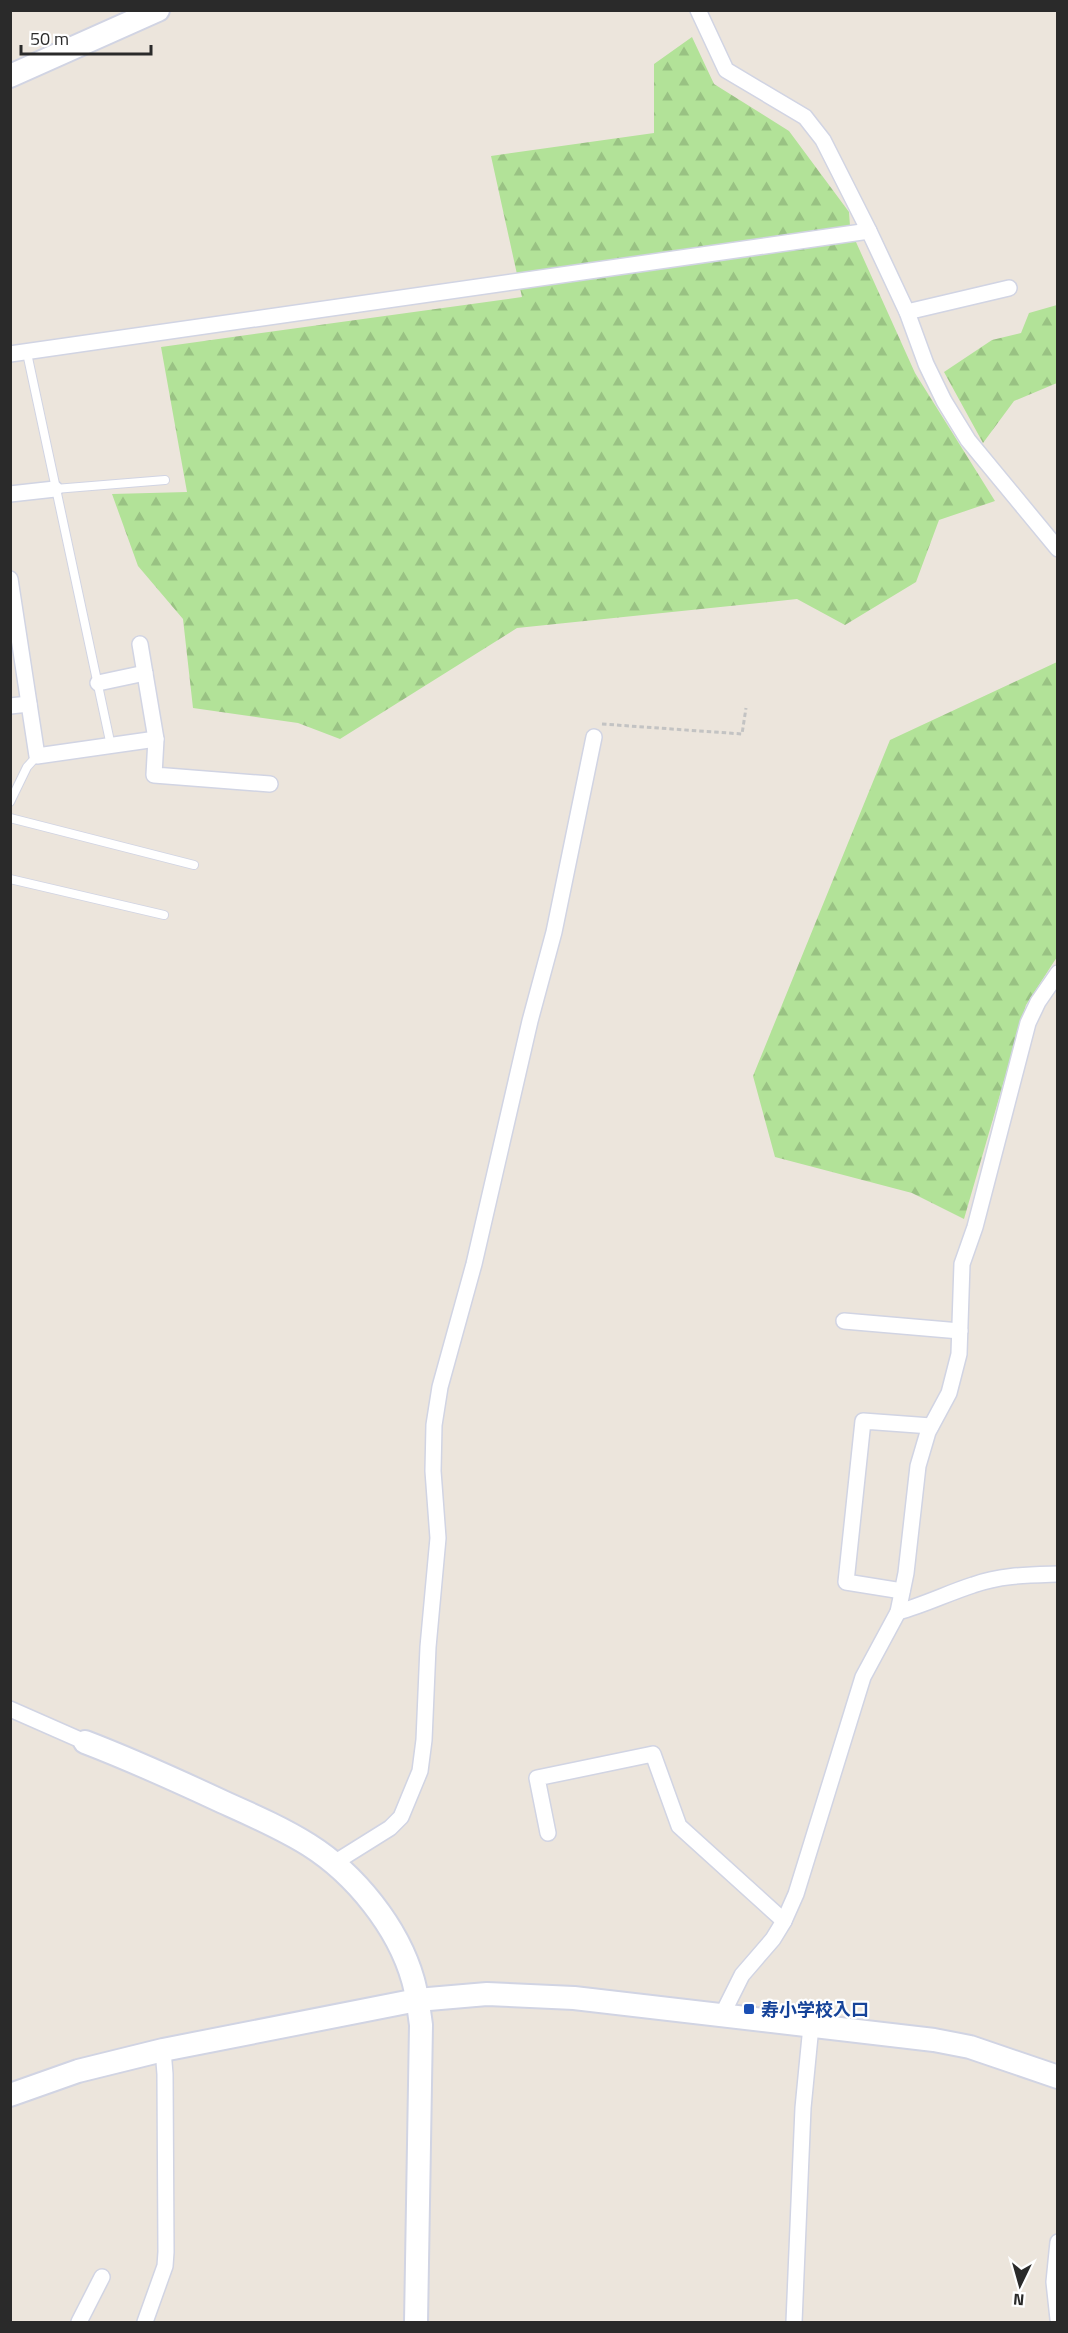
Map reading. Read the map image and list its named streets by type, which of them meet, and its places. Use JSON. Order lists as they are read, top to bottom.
{
  "places": {
    "transit": ["寿小学校入口"]
  },
  "scale_bar": "50 m",
  "north": "bottom"
}
